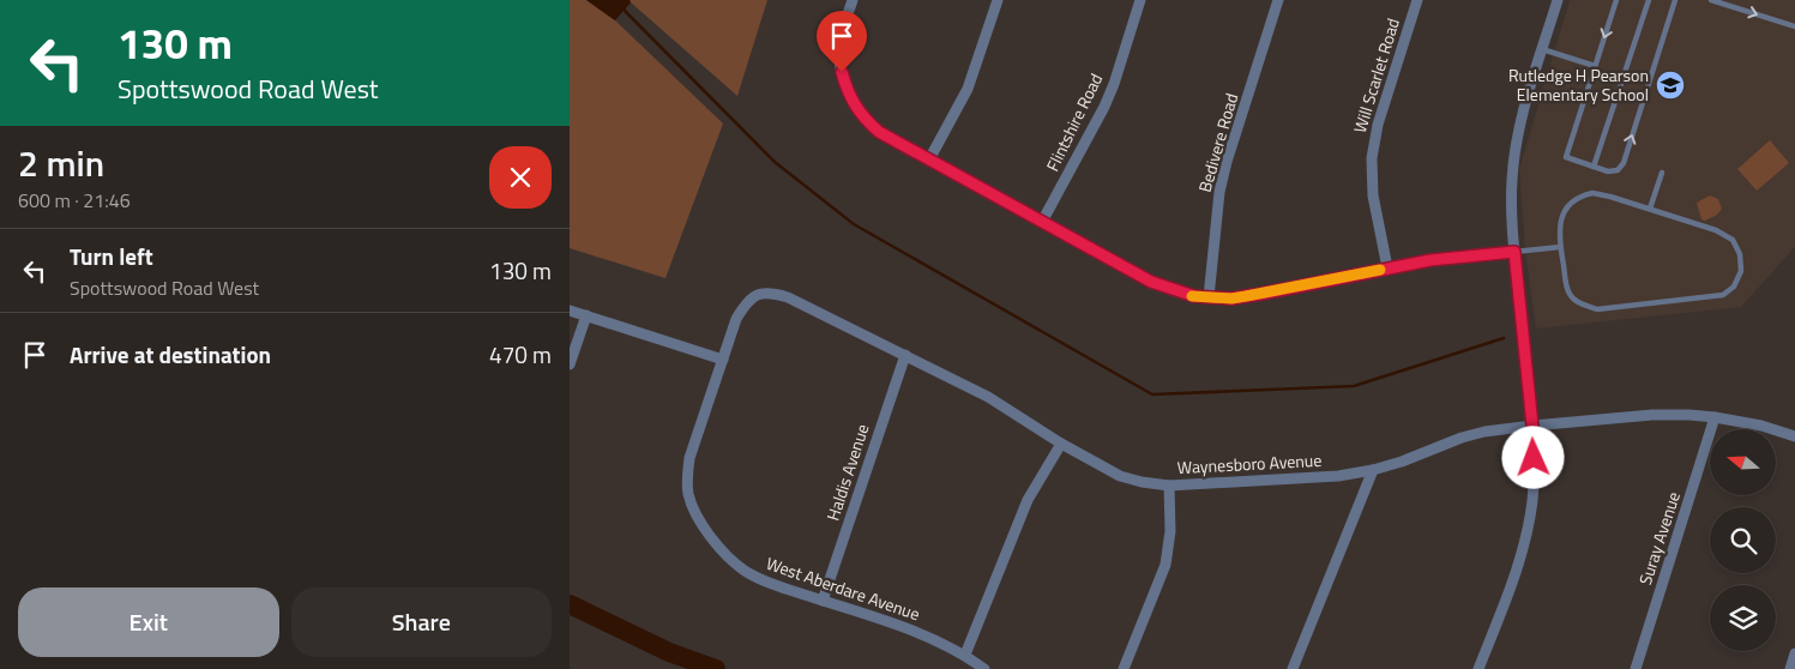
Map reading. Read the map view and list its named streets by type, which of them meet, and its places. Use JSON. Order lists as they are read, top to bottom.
{
  "streets": {
    "street": [
      "Will Scarlet Road",
      "Flintshire Road",
      "Bedivere Road",
      "Waynesboro Avenue",
      "Haldis Avenue",
      "Suray Avenue",
      "West Aberdare Avenue"
    ]
  },
  "crossings": [
    ["Waynesboro Avenue", "Haldis Avenue"],
    ["Waynesboro Avenue", "Suray Avenue"],
    ["Waynesboro Avenue", "West Aberdare Avenue"],
    ["Haldis Avenue", "West Aberdare Avenue"]
  ],
  "places": {
    "school or university": ["Rutledge H Pearson Elementary School"]
  },
  "north": "left",
  "page": {
    "turn": ["130 m", "Spottswood Road West"],
    "heading": ["2 min", "600 m · 21:46"],
    "list": [
      {
        "name": "Turn left",
        "note": "Spottswood Road West",
        "value": "130 m"
      },
      {
        "name": "Arrive at destination",
        "value": "470 m"
      }
    ],
    "buttons": ["Exit", "Share"]
  }
}
